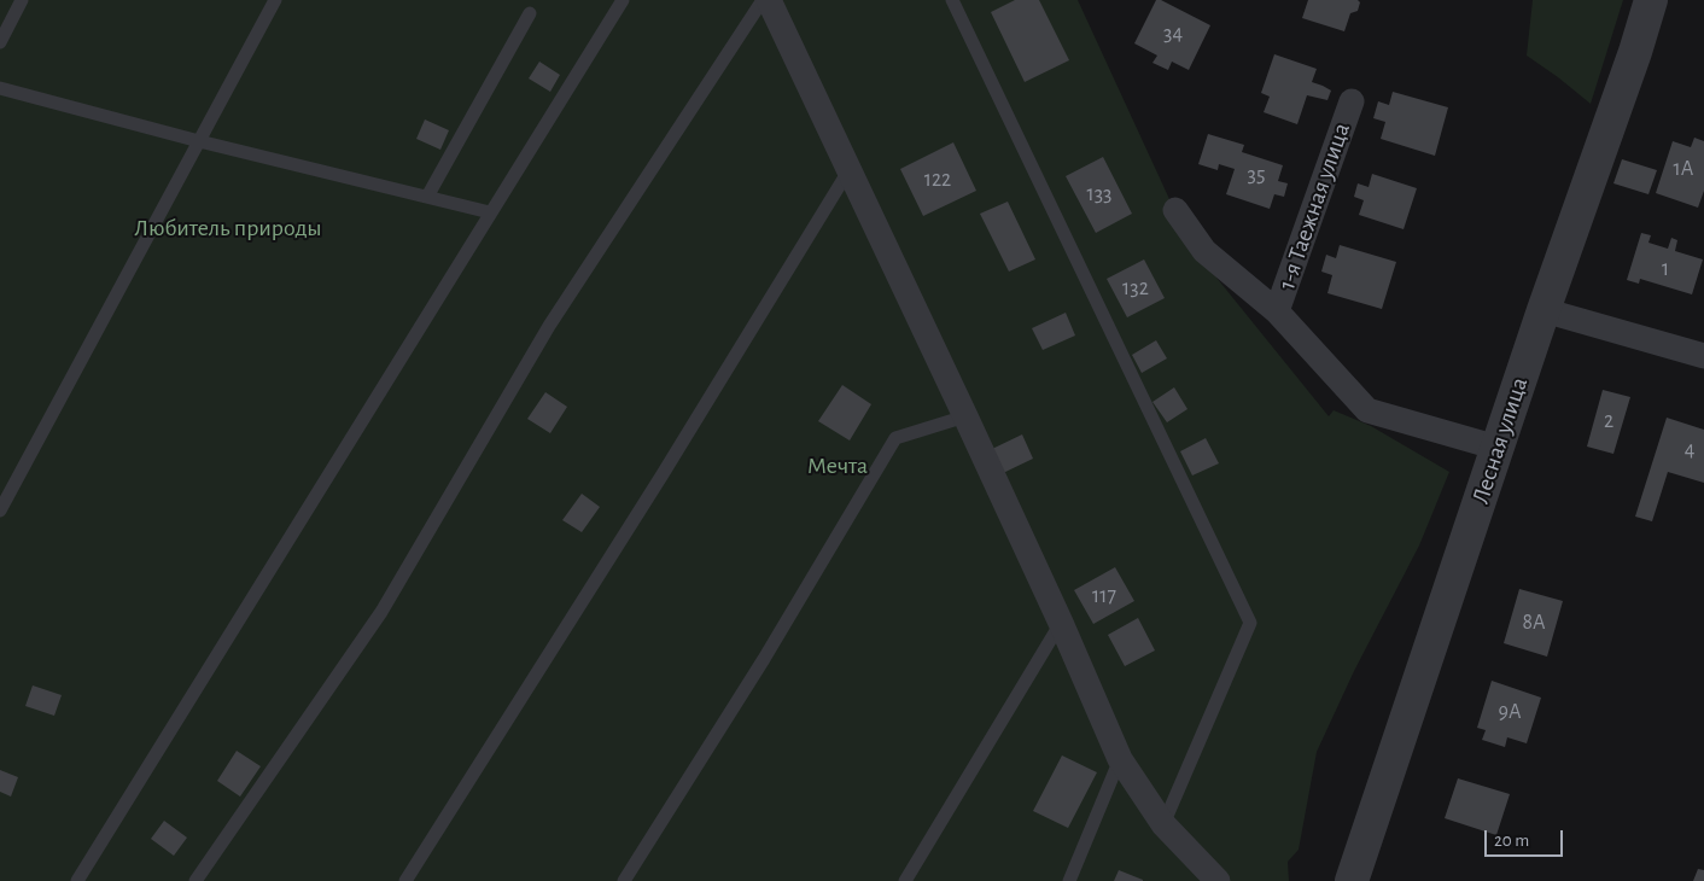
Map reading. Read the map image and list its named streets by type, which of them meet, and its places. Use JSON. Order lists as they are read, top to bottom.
{
  "streets": {
    "street": ["1-я Таежная улица", "Лесная улица"]
  },
  "parks": ["Любитель природы", "Мечта"],
  "house_numbers": [
    "34",
    "1А",
    "35",
    "122",
    "133",
    "1",
    "132",
    "2",
    "4",
    "117",
    "8А",
    "9А"
  ],
  "scale_bar": "20 m"
}
